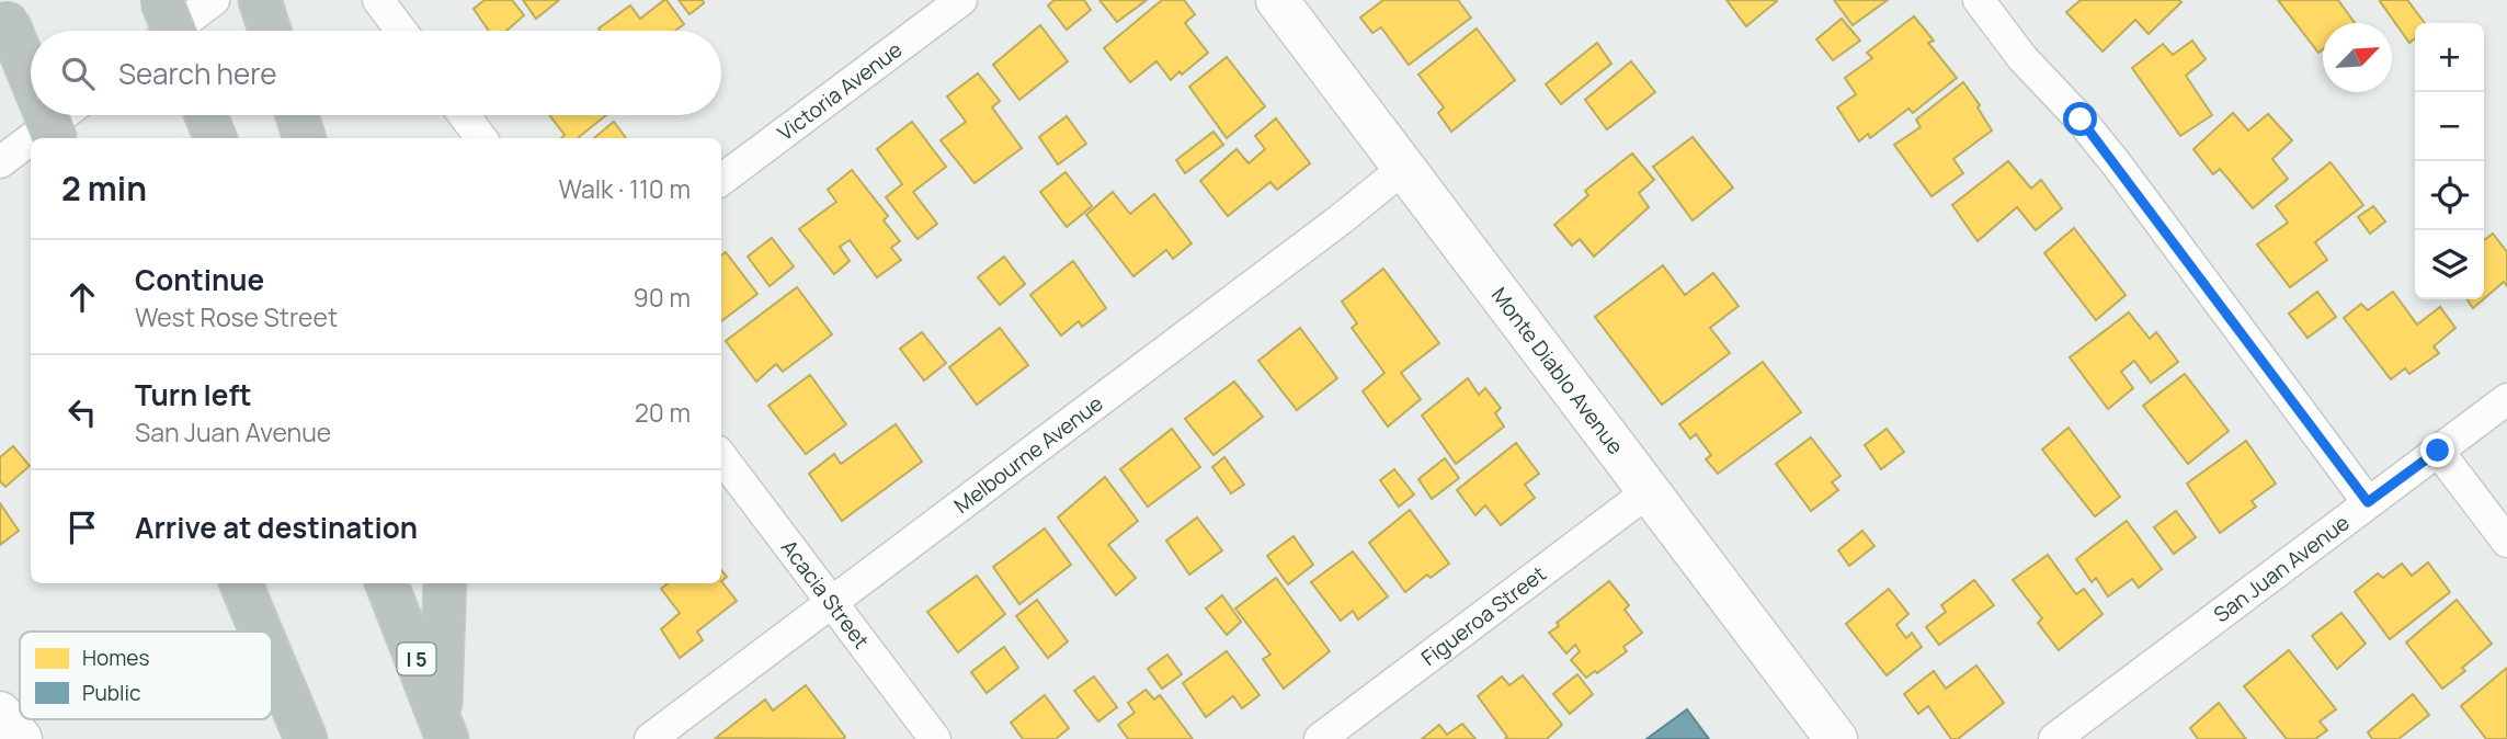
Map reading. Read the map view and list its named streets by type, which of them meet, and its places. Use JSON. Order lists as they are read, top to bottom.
{
  "streets": {
    "highway": ["I 5"],
    "street": [
      "Victoria Avenue",
      "Monte Diablo Avenue",
      "Melbourne Avenue",
      "San Juan Avenue",
      "Acacia Street",
      "Figueroa Street"
    ]
  },
  "crossings": [
    ["Monte Diablo Avenue", "Melbourne Avenue"],
    ["Monte Diablo Avenue", "Figueroa Street"],
    ["Melbourne Avenue", "Acacia Street"]
  ],
  "legend": ["Homes", "Public"],
  "north": "top right",
  "page": {
    "map_buttons": ["+", "−"],
    "search": "Search here",
    "heading": ["2 min", "Walk · 110 m"],
    "list": [
      ["Continue", "West Rose Street", "90 m"],
      ["Turn left", "San Juan Avenue", "20 m"],
      "Arrive at destination"
    ]
  }
}
